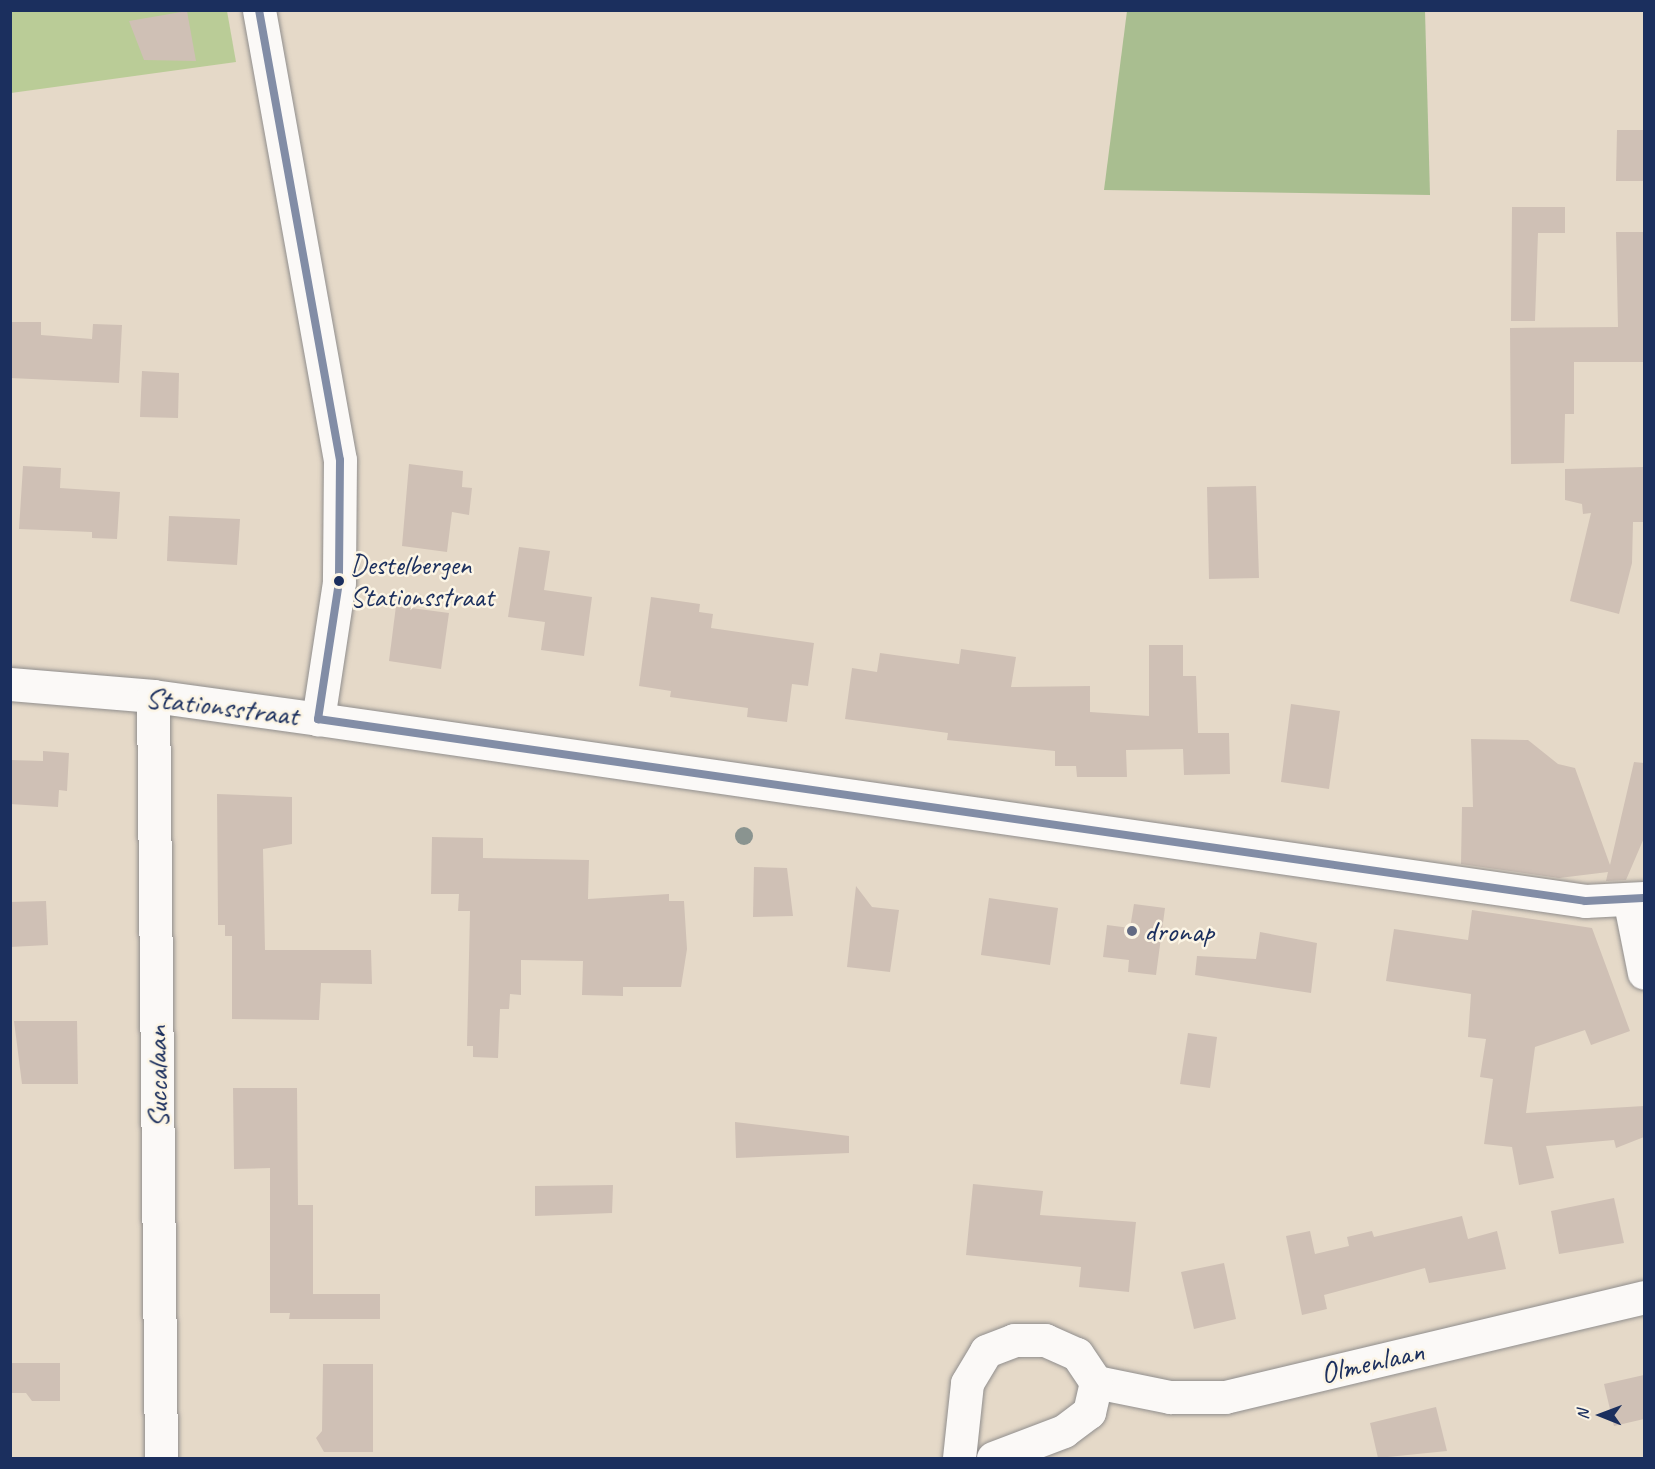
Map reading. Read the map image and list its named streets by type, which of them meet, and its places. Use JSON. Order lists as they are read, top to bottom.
{
  "streets": {
    "street": ["Stationsstraat", "Succalaan", "Olmenlaan"]
  },
  "crossings": [
    ["Stationsstraat", "Succalaan"]
  ],
  "places": ["Destelbergen Stationsstraat", "dronap"],
  "north": "left"
}
